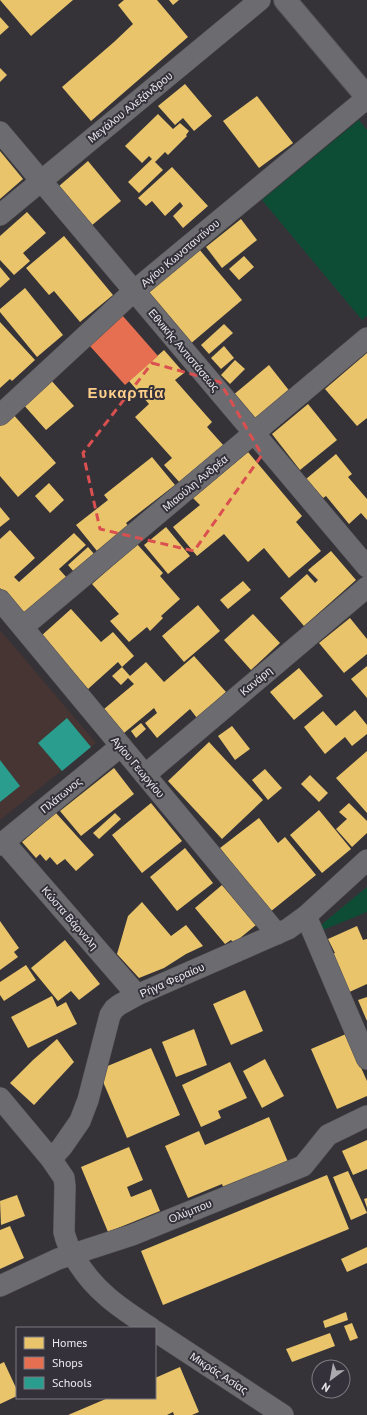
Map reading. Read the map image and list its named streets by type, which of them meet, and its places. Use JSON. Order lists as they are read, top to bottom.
{
  "streets": {
    "street": [
      "Μεγάλου Αλεξάνδρου",
      "Αγίου Κωνσταντίνου",
      "Εθνικής Αντιστάσεως",
      "Μιαούλη Ανδρέα",
      "Κανάρη",
      "Αγίου Γεωργίου",
      "Πλάτωνος",
      "Κώστα Βάρναλη",
      "Ρήγα Φεραίου",
      "Ολύμπου",
      "Μικράς Ασίας"
    ]
  },
  "crossings": [
    ["Μεγάλου Αλεξάνδρου", "Εθνικής Αντιστάσεως"],
    ["Αγίου Κωνσταντίνου", "Εθνικής Αντιστάσεως"],
    ["Εθνικής Αντιστάσεως", "Μιαούλη Ανδρέα"],
    ["Μιαούλη Ανδρέα", "Αγίου Γεωργίου"],
    ["Κανάρη", "Αγίου Γεωργίου"],
    ["Αγίου Γεωργίου", "Πλάτωνος"],
    ["Αγίου Γεωργίου", "Ρήγα Φεραίου"],
    ["Πλάτωνος", "Κώστα Βάρναλη"],
    ["Κώστα Βάρναλη", "Ρήγα Φεραίου"]
  ],
  "districts": ["Ευκαρπία"],
  "legend": ["Homes", "Shops", "Schools"],
  "north": "bottom left"
}
